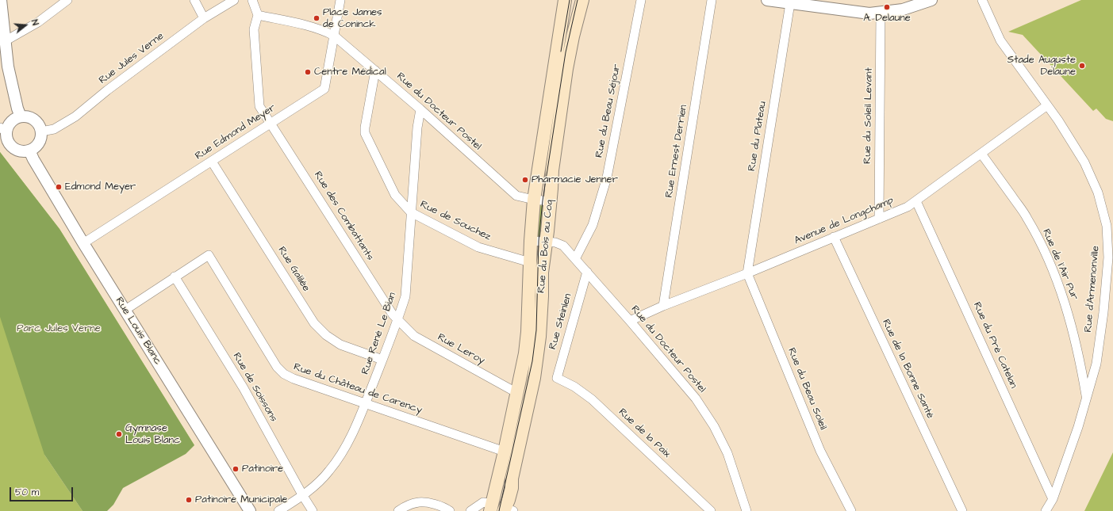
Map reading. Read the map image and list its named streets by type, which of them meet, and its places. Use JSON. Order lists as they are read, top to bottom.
{
  "streets": {
    "main road": ["Rue du Bois au Coq"],
    "street": [
      "Rue Jules Verne",
      "Rue du Beau Séjour",
      "Rue du Docteur Postel",
      "Rue du Soleil Levant",
      "Rue Edmond Meyer",
      "Rue du Plateau",
      "Rue Ernest Derrien",
      "Rue des Combattants",
      "Rue de Souchez",
      "Avenue de Longchamp",
      "Rue de l'Air Pur",
      "Rue Galilée",
      "Rue d'Armenonville",
      "Rue Steinlen",
      "Rue Louis Blanc",
      "Rue René Le Bian",
      "Rue du Pré Catelan",
      "Rue Leroy",
      "Rue de la Bonne Santé",
      "Rue de Soissons",
      "Rue du Château de Carency",
      "Rue du Beau Soleil",
      "Rue de la Paix"
    ]
  },
  "crossings": [
    ["Rue Jules Verne", "Rue Louis Blanc"],
    ["Rue du Beau Séjour", "Rue du Docteur Postel"],
    ["Rue du Docteur Postel", "Rue Edmond Meyer"],
    ["Rue du Docteur Postel", "Rue des Combattants"],
    ["Rue du Docteur Postel", "Rue de Souchez"],
    ["Rue du Docteur Postel", "Avenue de Longchamp"],
    ["Rue du Docteur Postel", "Rue du Bois au Coq"],
    ["Rue du Docteur Postel", "Rue Steinlen"],
    ["Rue du Docteur Postel", "Rue René Le Bian"],
    ["Rue du Soleil Levant", "Avenue de Longchamp"],
    ["Rue Edmond Meyer", "Rue des Combattants"],
    ["Rue Edmond Meyer", "Rue Galilée"],
    ["Rue Edmond Meyer", "Rue Louis Blanc"],
    ["Rue du Plateau", "Avenue de Longchamp"],
    ["Rue du Plateau", "Rue du Beau Soleil"],
    ["Rue Ernest Derrien", "Avenue de Longchamp"],
    ["Rue des Combattants", "Rue René Le Bian"],
    ["Rue des Combattants", "Rue Leroy"],
    ["Rue de Souchez", "Rue du Bois au Coq"],
    ["Rue de Souchez", "Rue René Le Bian"],
    ["Avenue de Longchamp", "Rue de l'Air Pur"],
    ["Avenue de Longchamp", "Rue d'Armenonville"],
    ["Avenue de Longchamp", "Rue du Pré Catelan"],
    ["Avenue de Longchamp", "Rue de la Bonne Santé"],
    ["Avenue de Longchamp", "Rue du Beau Soleil"],
    ["Rue du Bois au Coq", "Rue Leroy"],
    ["Rue du Bois au Coq", "Rue du Château de Carency"],
    ["Rue de l'Air Pur", "Rue d'Armenonville"],
    ["Rue Galilée", "Rue René Le Bian"],
    ["Rue d'Armenonville", "Rue du Pré Catelan"],
    ["Rue Steinlen", "Rue de la Paix"],
    ["Rue René Le Bian", "Rue Leroy"],
    ["Rue René Le Bian", "Rue de Soissons"],
    ["Rue René Le Bian", "Rue du Château de Carency"],
    ["Rue de Soissons", "Rue du Château de Carency"]
  ],
  "parks": ["Parc Jules Verne"],
  "places": [
    "A. Delaune",
    "Place James de Coninck",
    "Stade Auguste Delaune",
    "Centre Médical",
    "Pharmacie Jenner",
    "Edmond Meyer",
    "Gymnase Louis Blanc",
    "Patinoire",
    "Patinoire Municipale"
  ],
  "scale_bar": "50 m",
  "north": "right"
}
